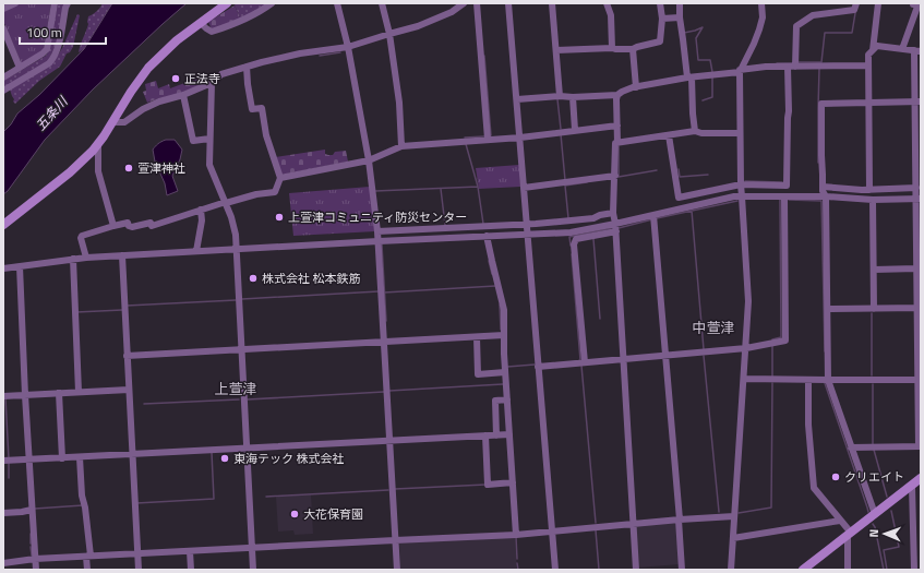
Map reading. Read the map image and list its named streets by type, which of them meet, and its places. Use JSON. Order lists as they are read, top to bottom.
{
  "districts": ["中萱津", "上萱津"],
  "water": ["五条川"],
  "places": [
    "正法寺",
    "萱津神社",
    "上萱津コミュニティ防災センター",
    "株式会社 松本鉄筋",
    "東海テック 株式会社",
    "クリエイト",
    "大花保育園"
  ],
  "scale_bar": "100 m",
  "north": "left"
}
